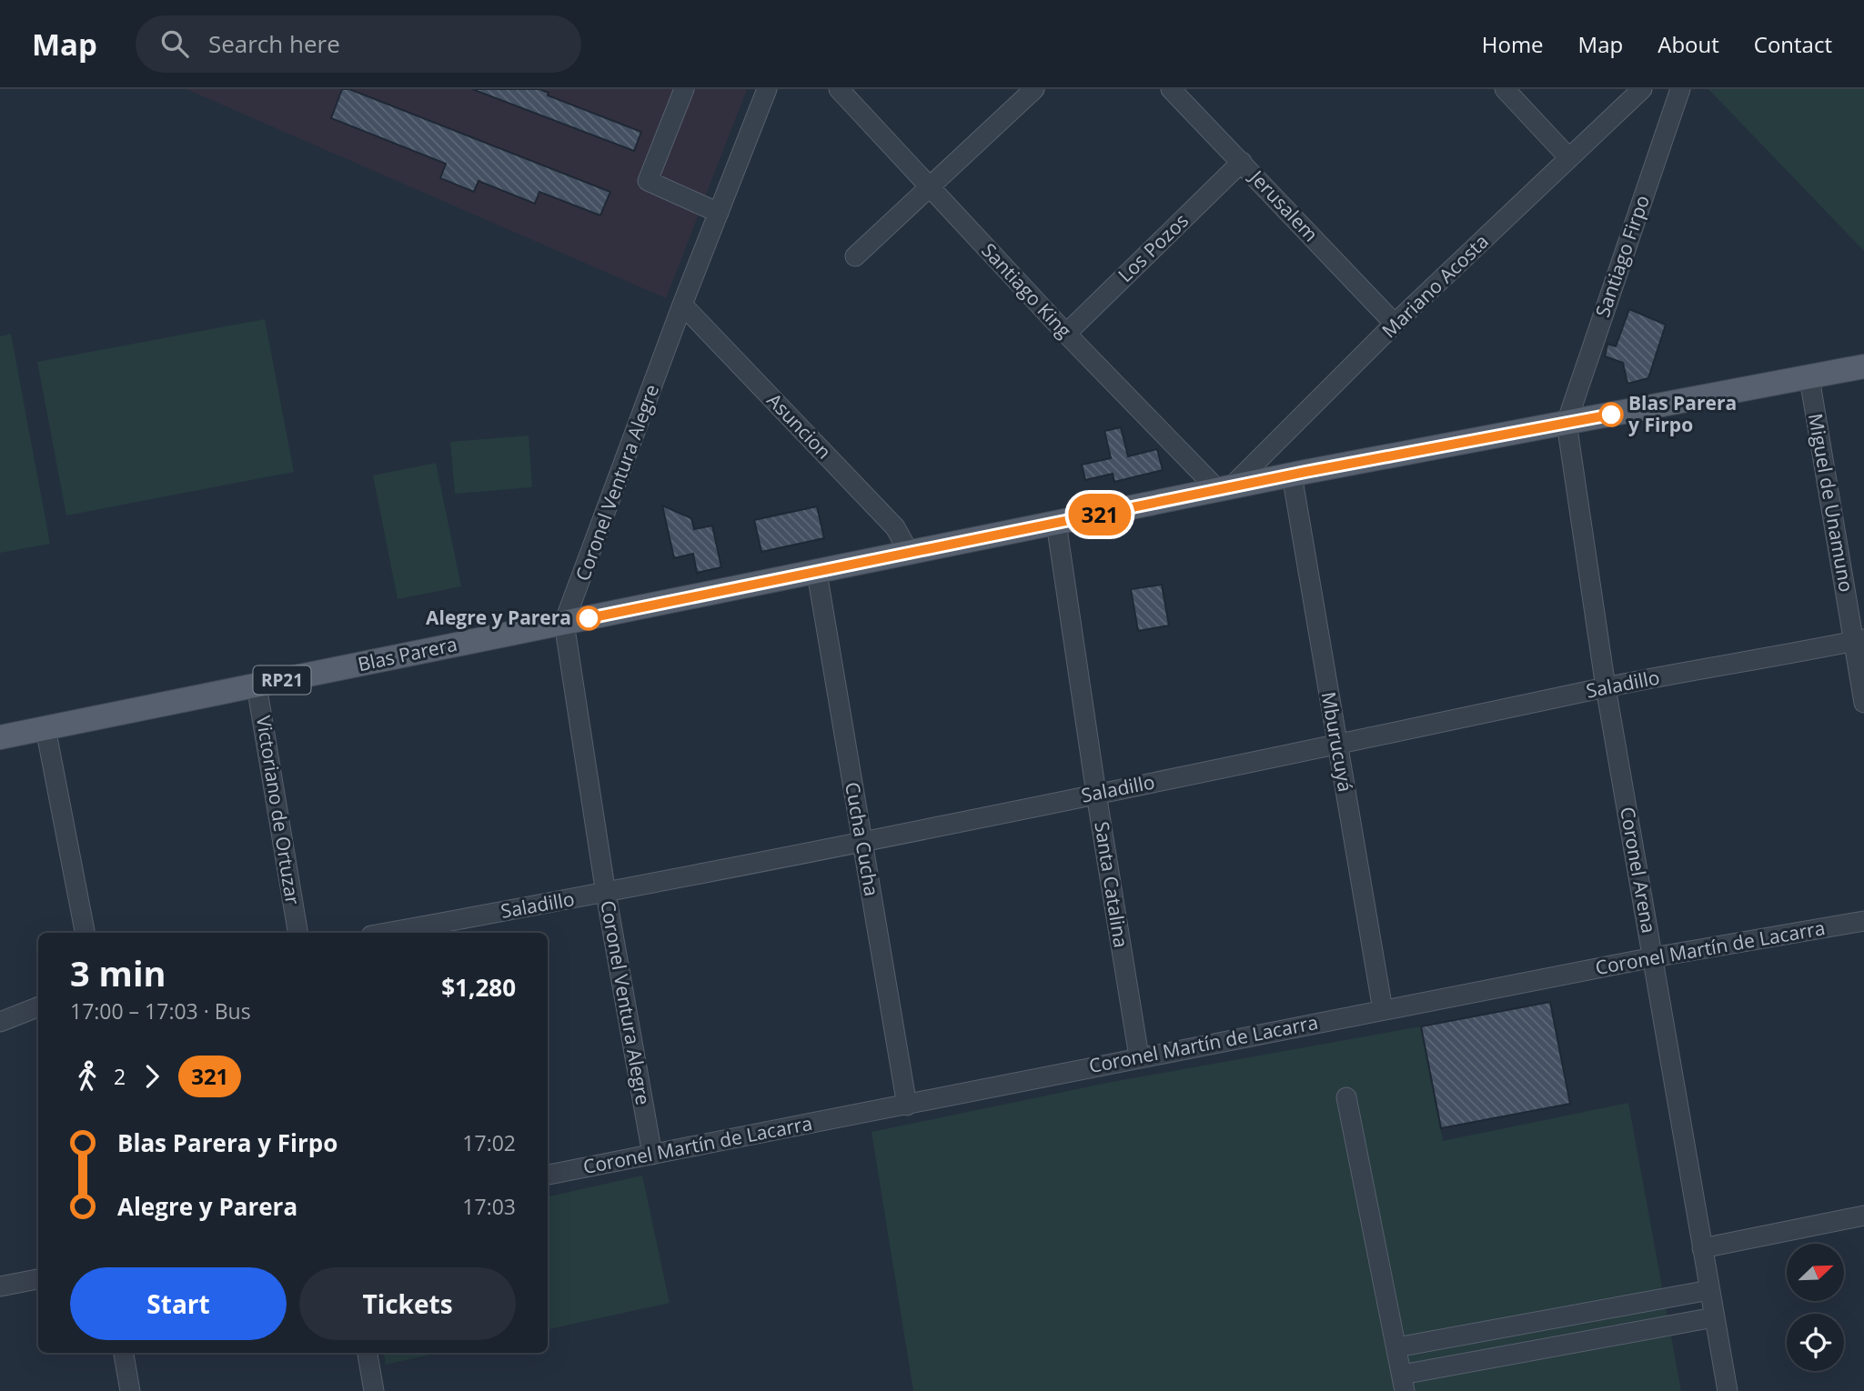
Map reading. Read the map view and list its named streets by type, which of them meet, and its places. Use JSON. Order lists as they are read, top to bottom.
{
  "streets": {
    "main road": ["Blas Parera", "RP21"],
    "street": [
      "Jerusalem",
      "Los Pozos",
      "Santiago Firpo",
      "Mariano Acosta",
      "Santiago King",
      "Asuncion",
      "Coronel Ventura Alegre",
      "Miguel de Unamuno",
      "Saladillo",
      "Mburucuyá",
      "Victoriano de Ortuzar",
      "Cucha Cucha",
      "Coronel Arena",
      "Santa Catalina",
      "Coronel Martín de Lacarra"
    ]
  },
  "crossings": [
    ["Jerusalem", "Los Pozos"],
    ["Jerusalem", "Mariano Acosta"],
    ["Los Pozos", "Santiago King"],
    ["Santiago Firpo", "Blas Parera"],
    ["Santiago Firpo", "Coronel Arena"],
    ["Mariano Acosta", "Santiago King"],
    ["Mariano Acosta", "Blas Parera"],
    ["Santiago King", "Blas Parera"],
    ["Asuncion", "Coronel Ventura Alegre"],
    ["Asuncion", "Blas Parera"],
    ["Coronel Ventura Alegre", "Blas Parera"],
    ["Coronel Ventura Alegre", "Saladillo"],
    ["Coronel Ventura Alegre", "Coronel Martín de Lacarra"],
    ["Miguel de Unamuno", "Blas Parera"],
    ["Miguel de Unamuno", "Saladillo"],
    ["Blas Parera", "Mburucuyá"],
    ["Blas Parera", "Victoriano de Ortuzar"],
    ["Blas Parera", "Cucha Cucha"],
    ["Blas Parera", "Coronel Arena"],
    ["Blas Parera", "Santa Catalina"],
    ["Saladillo", "Mburucuyá"],
    ["Saladillo", "Cucha Cucha"],
    ["Saladillo", "Coronel Arena"],
    ["Saladillo", "Santa Catalina"],
    ["Mburucuyá", "Coronel Martín de Lacarra"],
    ["Cucha Cucha", "Coronel Martín de Lacarra"],
    ["Coronel Arena", "Coronel Martín de Lacarra"],
    ["Santa Catalina", "Coronel Martín de Lacarra"]
  ],
  "places": ["Blas Parera y Firpo", "Alegre y Parera"],
  "lines": ["bus line 321"],
  "north": "top right",
  "page": {
    "header": "Map",
    "search": "Search here",
    "nav": [
      "Home",
      "Map",
      "About",
      "Contact"
    ],
    "on_map": "321",
    "heading": ["3 min", "17:00 – 17:03 · Bus", "$1,280"],
    "legs": ["2", "321"],
    "list": [
      {
        "name": "Blas Parera y Firpo",
        "value": "17:02"
      },
      {
        "name": "Alegre y Parera",
        "value": "17:03"
      }
    ],
    "buttons": ["Start", "Tickets"]
  }
}
